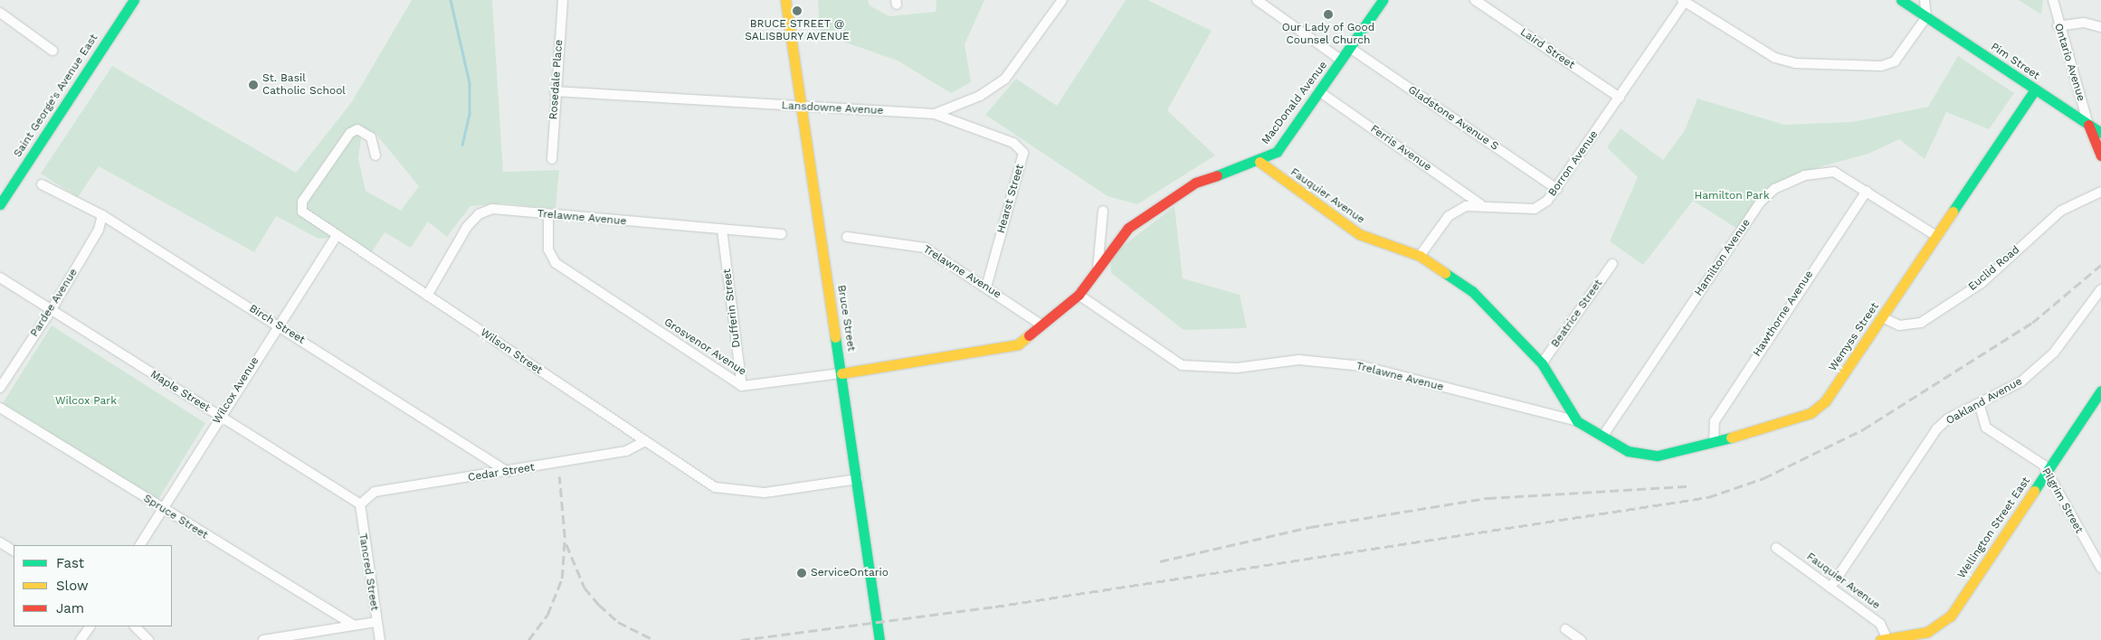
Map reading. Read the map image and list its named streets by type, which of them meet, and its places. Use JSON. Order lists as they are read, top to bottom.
{
  "streets": {
    "street": [
      "Laird Street",
      "Pim Street",
      "Ontario Avenue",
      "Rosedale Place",
      "Saint George's Avenue East",
      "MacDonald Avenue",
      "Lansdowne Avenue",
      "Gladstone Avenue S",
      "Ferris Avenue",
      "Borron Avenue",
      "Fauquier Avenue",
      "Hearst Street",
      "Trelawne Avenue",
      "Hamilton Avenue",
      "Euclid Road",
      "Pardee Avenue",
      "Dufferin Street",
      "Beatrice Street",
      "Hawthorne Avenue",
      "Bruce Street",
      "Birch Street",
      "Wemyss Street",
      "Grosvenor Avenue",
      "Wilson Street",
      "Wilcox Avenue",
      "Maple Street",
      "Oakland Avenue",
      "Cedar Street",
      "Pilgrim Street",
      "Spruce Street",
      "Wellington Street East",
      "Tancred Street"
    ]
  },
  "crossings": [
    ["Laird Street", "Borron Avenue"],
    ["Pim Street", "Ontario Avenue"],
    ["Pim Street", "Wemyss Street"],
    ["Rosedale Place", "Lansdowne Avenue"],
    ["MacDonald Avenue", "Gladstone Avenue S"],
    ["MacDonald Avenue", "Ferris Avenue"],
    ["MacDonald Avenue", "Fauquier Avenue"],
    ["MacDonald Avenue", "Trelawne Avenue"],
    ["MacDonald Avenue", "Grosvenor Avenue"],
    ["Lansdowne Avenue", "Hearst Street"],
    ["Lansdowne Avenue", "Bruce Street"],
    ["Gladstone Avenue S", "Borron Avenue"],
    ["Ferris Avenue", "Borron Avenue"],
    ["Borron Avenue", "Fauquier Avenue"],
    ["Fauquier Avenue", "Trelawne Avenue"],
    ["Fauquier Avenue", "Hamilton Avenue"],
    ["Fauquier Avenue", "Beatrice Street"],
    ["Fauquier Avenue", "Wemyss Street"],
    ["Fauquier Avenue", "Oakland Avenue"],
    ["Fauquier Avenue", "Wellington Street East"],
    ["Hearst Street", "Trelawne Avenue"],
    ["Trelawne Avenue", "Dufferin Street"],
    ["Trelawne Avenue", "Grosvenor Avenue"],
    ["Trelawne Avenue", "Wilson Street"],
    ["Hamilton Avenue", "Hawthorne Avenue"],
    ["Hamilton Avenue", "Wemyss Street"],
    ["Euclid Road", "Wemyss Street"],
    ["Pardee Avenue", "Birch Street"],
    ["Pardee Avenue", "Maple Street"],
    ["Dufferin Street", "Grosvenor Avenue"],
    ["Hawthorne Avenue", "Wemyss Street"],
    ["Bruce Street", "Grosvenor Avenue"],
    ["Bruce Street", "Wilson Street"],
    ["Birch Street", "Wilcox Avenue"],
    ["Birch Street", "Cedar Street"],
    ["Wilson Street", "Wilcox Avenue"],
    ["Wilson Street", "Cedar Street"],
    ["Wilcox Avenue", "Maple Street"],
    ["Wilcox Avenue", "Spruce Street"],
    ["Maple Street", "Cedar Street"],
    ["Maple Street", "Tancred Street"],
    ["Oakland Avenue", "Pilgrim Street"],
    ["Cedar Street", "Tancred Street"],
    ["Pilgrim Street", "Wellington Street East"]
  ],
  "parks": ["Hamilton Park", "Wilcox Park"],
  "places": [
    "BRUCE STREET @ SALISBURY AVENUE",
    "Our Lady of Good Counsel Church",
    "St. Basil Catholic School",
    "ServiceOntario"
  ],
  "legend": ["Fast", "Slow", "Jam"]
}
